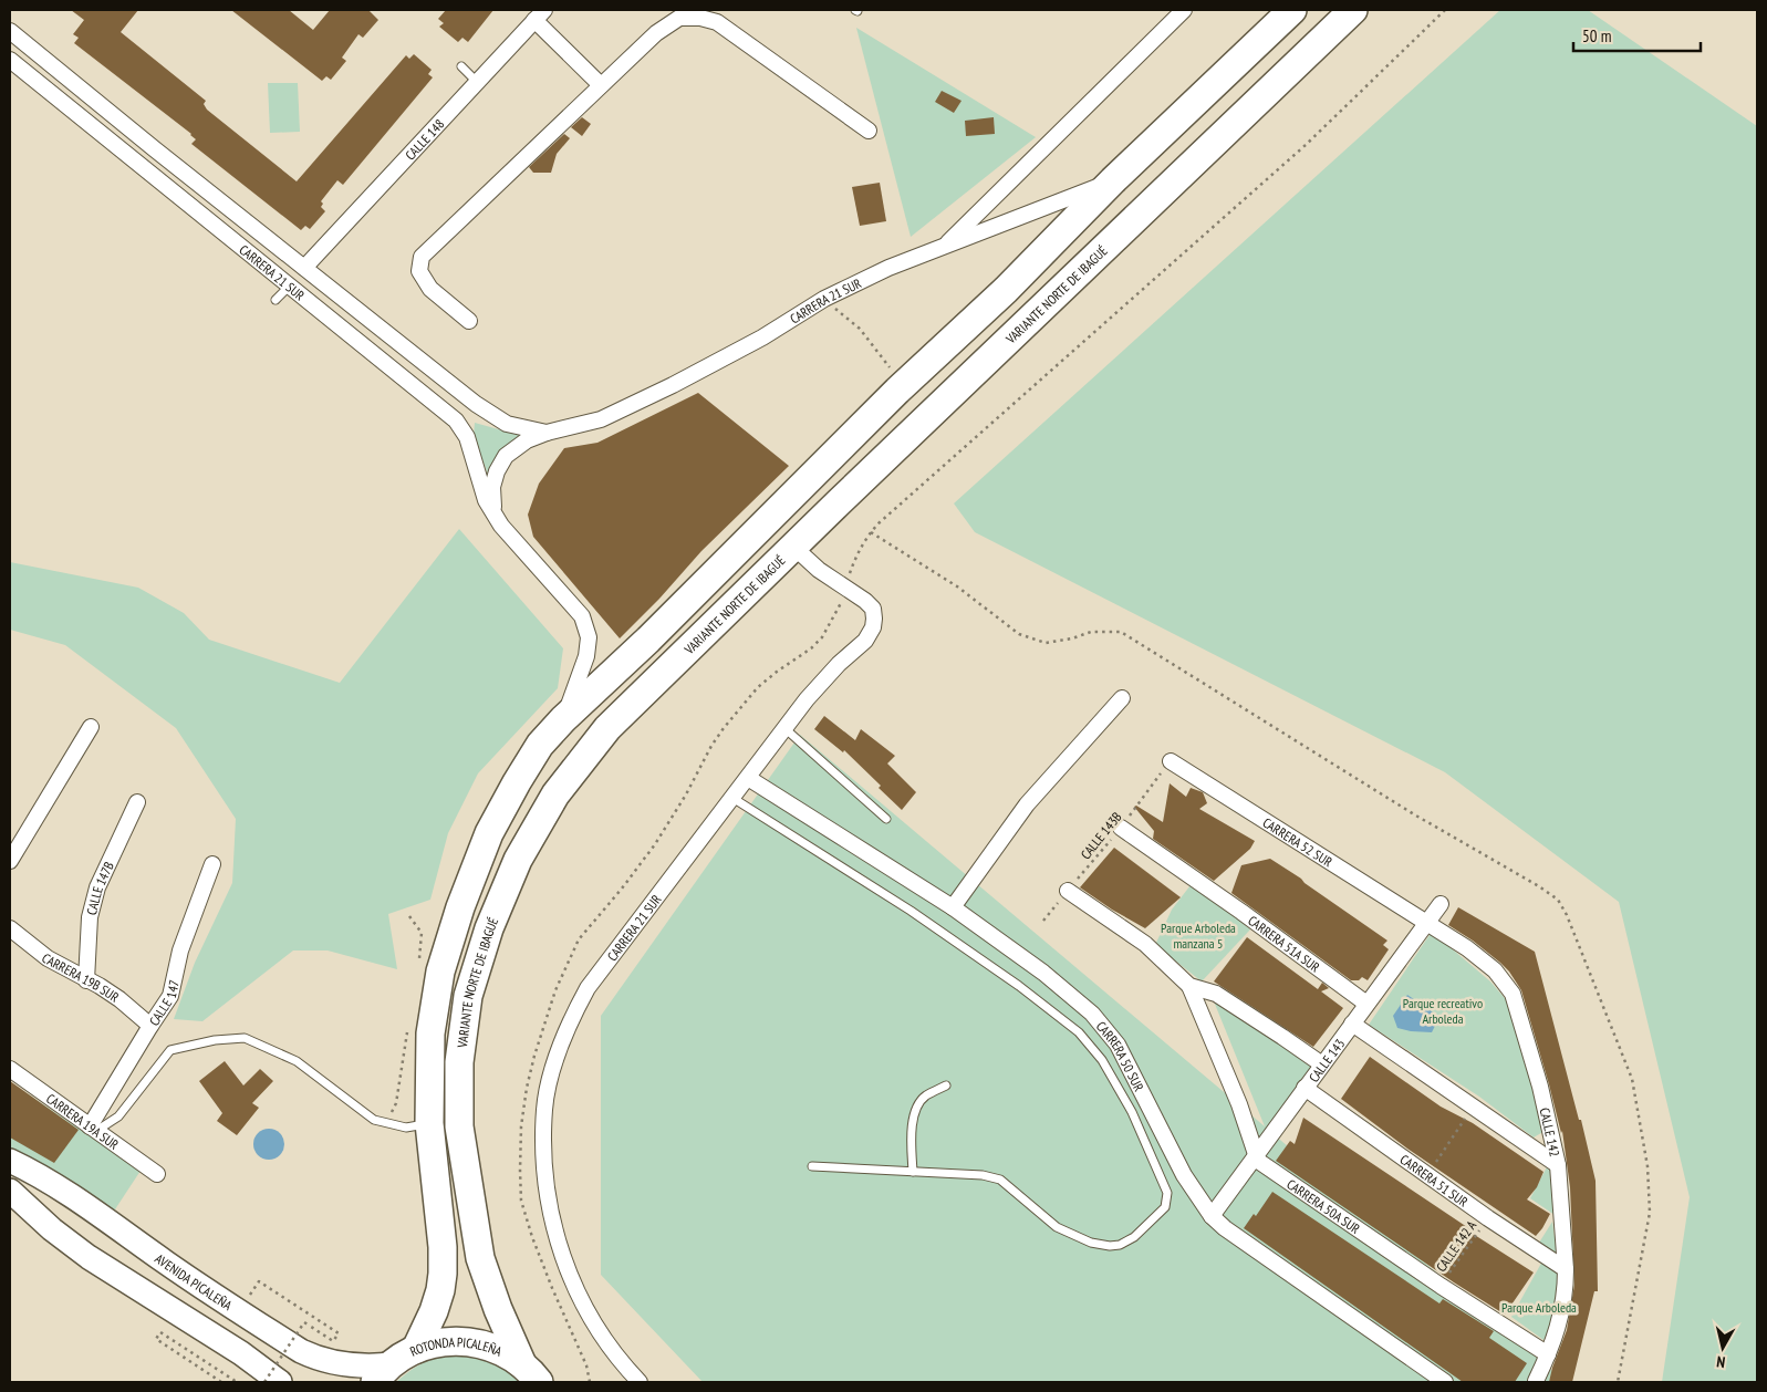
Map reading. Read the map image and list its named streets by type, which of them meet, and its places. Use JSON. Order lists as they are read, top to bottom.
{
  "streets": {
    "highway": ["VARIANTE NORTE DE IBAGUÉ", "ROTONDA PICALEÑA"],
    "main road": ["AVENIDA PICALEÑA"],
    "street": [
      "CALLE 148",
      "CARRERA 21 SUR",
      "CARRERA 52 SUR",
      "CALLE 147B",
      "CARRERA 51A SUR",
      "CARRERA 19B SUR",
      "CALLE 147",
      "CARRERA 50 SUR",
      "CALLE 143",
      "CARRERA 19A SUR",
      "CALLE 142",
      "CARRERA 51 SUR",
      "CARRERA 50A SUR"
    ],
    "path": ["CALLE 143B", "CALLE 142 A"]
  },
  "crossings": [
    ["CALLE 148", "CARRERA 21 SUR"],
    ["CARRERA 21 SUR", "VARIANTE NORTE DE IBAGUÉ"],
    ["CARRERA 21 SUR", "CARRERA 50 SUR"],
    ["VARIANTE NORTE DE IBAGUÉ", "ROTONDA PICALEÑA"],
    ["CALLE 143B", "CARRERA 52 SUR"],
    ["CALLE 143B", "CARRERA 51A SUR"],
    ["CARRERA 52 SUR", "CALLE 143"],
    ["CARRERA 52 SUR", "CALLE 142"],
    ["CALLE 147B", "CARRERA 19B SUR"],
    ["CARRERA 51A SUR", "CALLE 143"],
    ["CARRERA 19B SUR", "CALLE 147"],
    ["CALLE 147", "CARRERA 19A SUR"],
    ["CARRERA 50 SUR", "CALLE 143"],
    ["CALLE 143", "CALLE 142"],
    ["CALLE 143", "CARRERA 51 SUR"],
    ["CALLE 143", "CARRERA 50A SUR"],
    ["CALLE 142", "CARRERA 51 SUR"],
    ["CALLE 142", "CARRERA 50A SUR"],
    ["CARRERA 51 SUR", "CALLE 142 A"],
    ["CARRERA 50A SUR", "CALLE 142 A"],
    ["AVENIDA PICALEÑA", "ROTONDA PICALEÑA"]
  ],
  "parks": ["Parque Arboleda manzana 5", "Parque recreativo Arboleda", "Parque Arboleda"],
  "scale_bar": "50 m",
  "north": "bottom"
}
